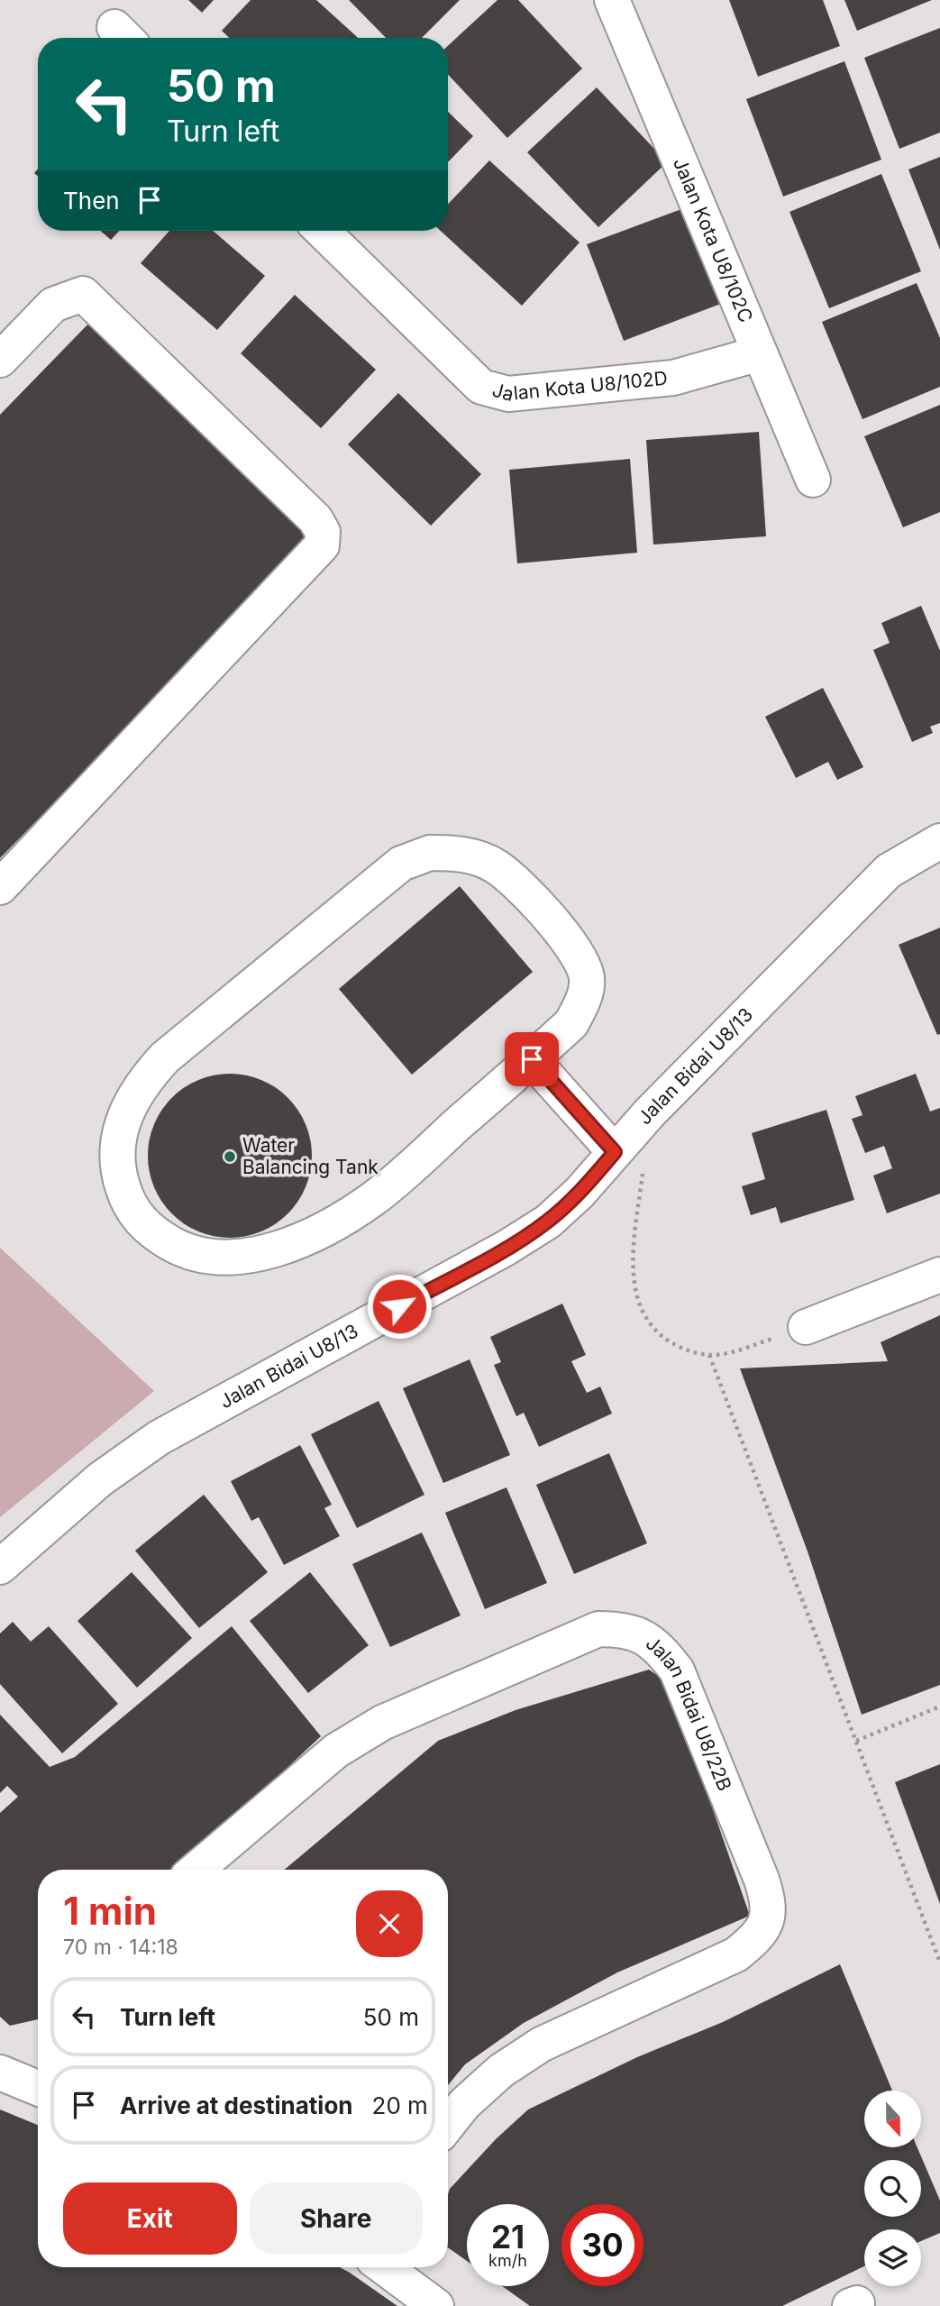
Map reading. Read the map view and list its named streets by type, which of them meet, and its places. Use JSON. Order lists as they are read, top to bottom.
{
  "streets": {
    "street": [
      "Jalan Kota U8/102C",
      "Jalan Kota U8/102D",
      "Jalan Bidai U8/13",
      "Jalan Bidai U8/22B"
    ]
  },
  "crossings": [
    ["Jalan Kota U8/102C", "Jalan Kota U8/102D"]
  ],
  "places": ["Water Balancing Tank"],
  "north": "bottom",
  "page": {
    "turn": ["50 m", "Turn left"],
    "then": "Then",
    "heading": ["1 min", "70 m · 14:18"],
    "list": [
      {
        "name": "Turn left",
        "value": "50 m"
      },
      {
        "name": "Arrive at destination",
        "value": "20 m"
      }
    ],
    "buttons": ["Exit", "Share"],
    "speed": "21 km/h",
    "limit": "30"
  }
}
